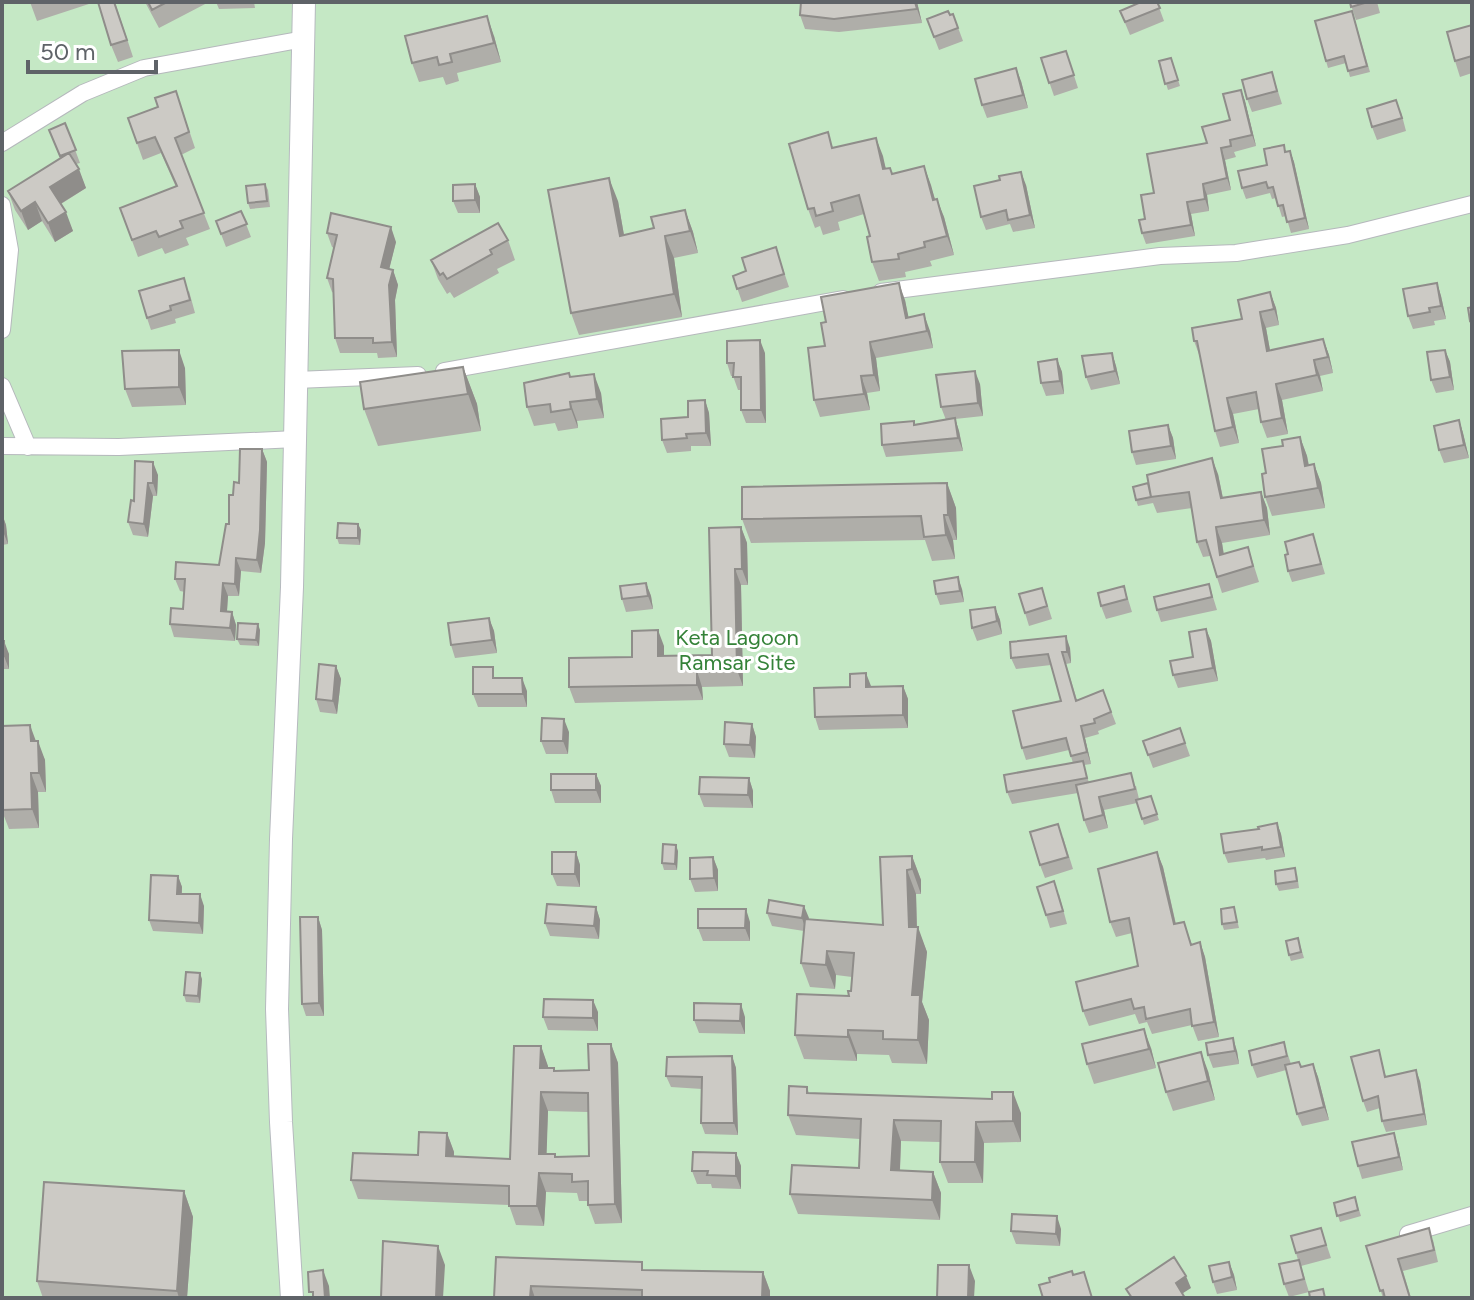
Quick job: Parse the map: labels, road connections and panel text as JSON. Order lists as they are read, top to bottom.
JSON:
{
  "parks": ["Keta Lagoon Ramsar Site"],
  "scale_bar": "50 m"
}
